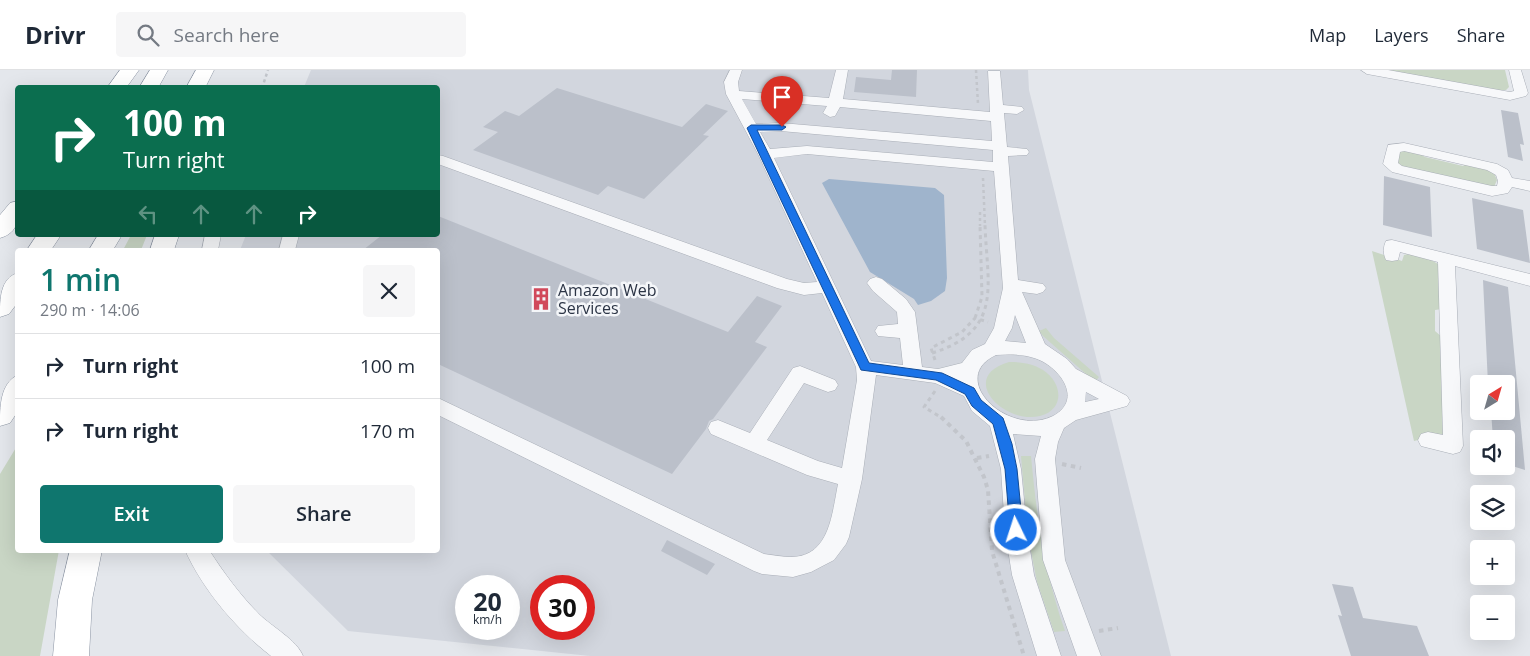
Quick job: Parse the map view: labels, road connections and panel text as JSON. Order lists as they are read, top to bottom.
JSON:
{
  "places": {
    "building": ["Amazon Web Services"]
  },
  "north": "top right",
  "page": {
    "header": "Drivr",
    "search": "Search here",
    "nav": ["Map", "Layers", "Share"],
    "turn": ["100 m", "Turn right"],
    "heading": ["1 min", "290 m · 14:06"],
    "list": [
      {
        "name": "Turn right",
        "value": "100 m"
      },
      {
        "name": "Turn right",
        "value": "170 m"
      }
    ],
    "map_buttons": ["+", "−"],
    "buttons": ["Exit", "Share"],
    "speed": "20 km/h",
    "limit": "30"
  }
}
